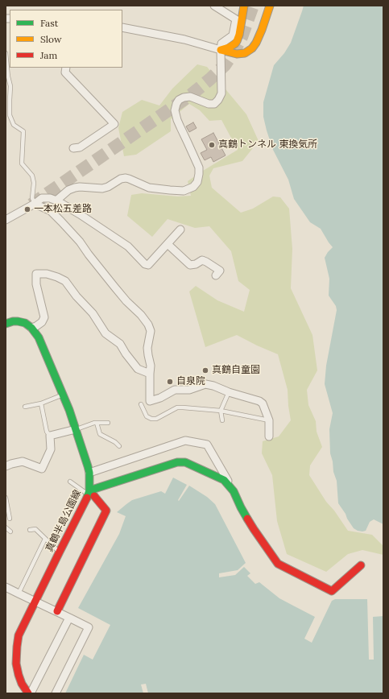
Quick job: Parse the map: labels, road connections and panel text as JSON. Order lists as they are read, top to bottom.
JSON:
{
  "streets": {
    "main road": ["真鶴半島公園線"]
  },
  "places": [
    "真鶴トンネル 東換気所",
    "一本松五差路",
    "真鶴自童園",
    "自泉院"
  ],
  "legend": ["Fast", "Slow", "Jam"]
}
